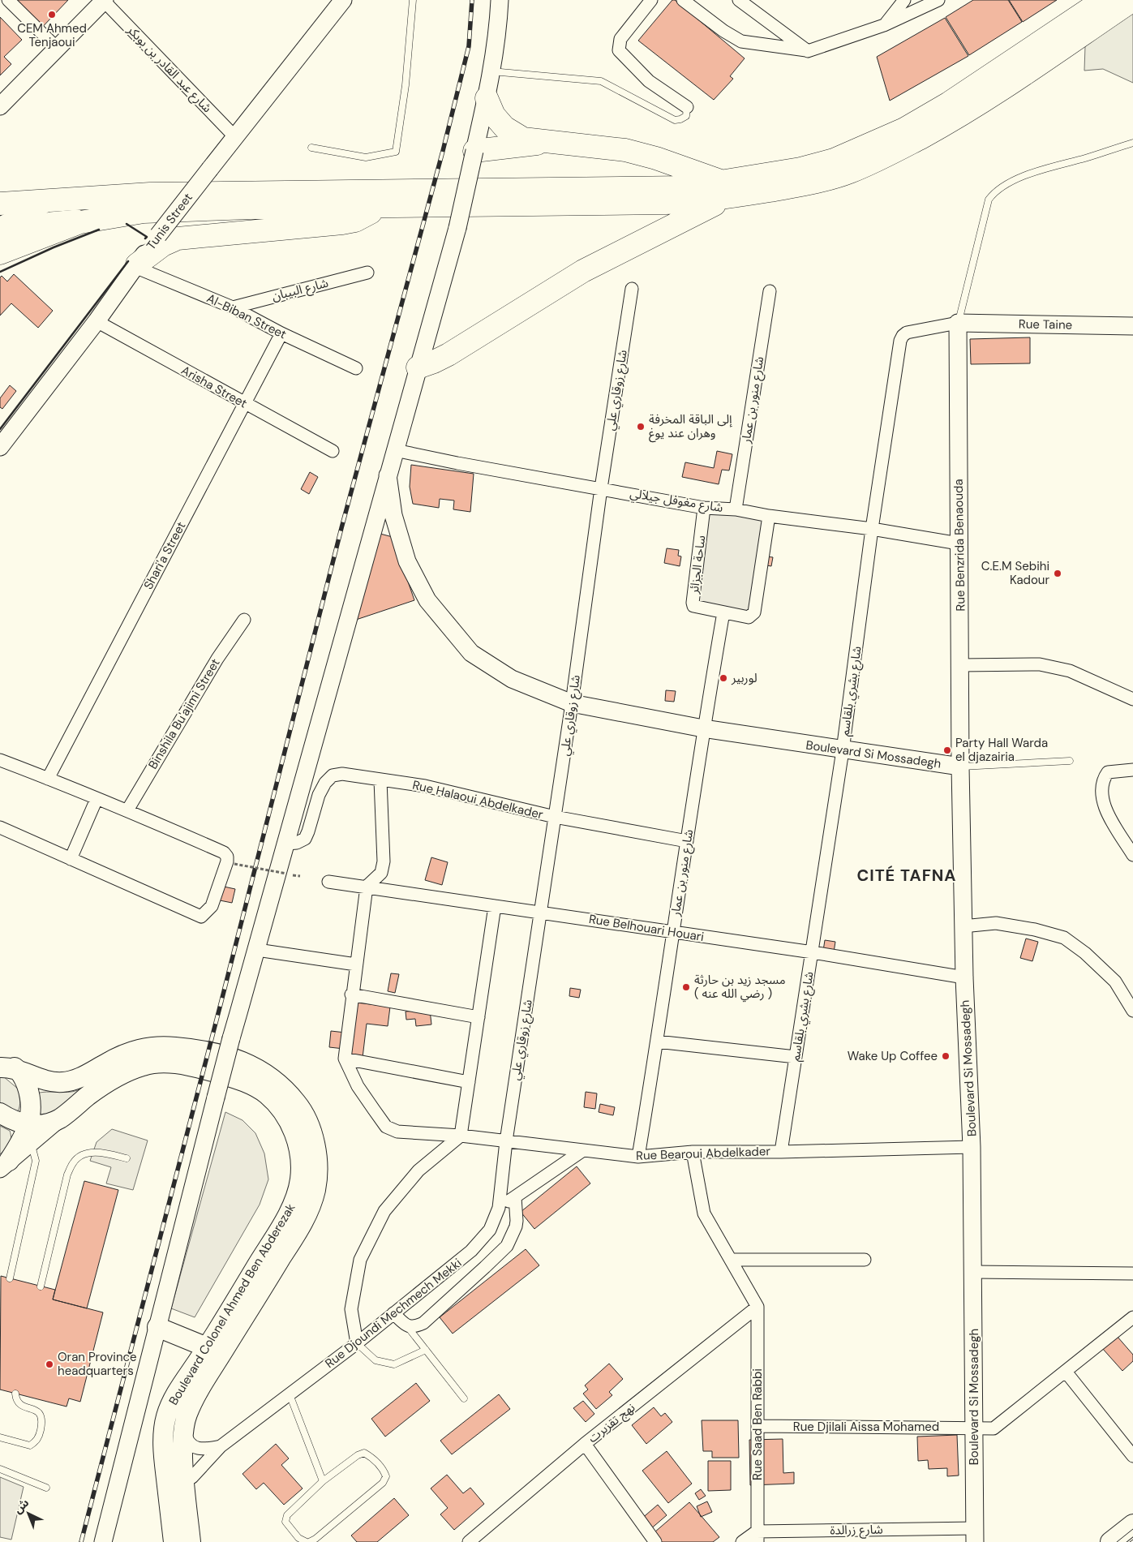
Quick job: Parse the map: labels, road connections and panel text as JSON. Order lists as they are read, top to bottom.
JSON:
{
  "streets": {
    "main road": [
      "Tunis Street",
      "Rue Taine",
      "Rue Benzrida Benaouda",
      "Boulevard Si Mossadegh",
      "Boulevard Colonel Ahmed Ben Abderezak"
    ],
    "street": [
      "شارع عبد القادر بن بوبكر",
      "شارع البيبان",
      "Al-Biban Street",
      "Arisha Street",
      "شارع زوقاري علي",
      "شارع منور بن عمار",
      "شارع مغوفل جيلالي",
      "Shari'a Street",
      "ساحة الجزائر",
      "شارع بشري بلقاسم",
      "Binshila Bu'ajimi Street",
      "Rue Halaoui Abdelkader",
      "Rue Belhouari Houari",
      "Rue Bearoui Abdelkader",
      "Rue Djoundi Mechmech Mekki",
      "نهج تقزيرت",
      "Rue Saad Ben Rabbi",
      "Rue Djilali Aissa Mohamed",
      "شارع زرالدة"
    ]
  },
  "crossings": [
    ["شارع عبد القادر بن بوبكر", "Tunis Street"],
    ["Tunis Street", "Al-Biban Street"],
    ["Tunis Street", "Arisha Street"],
    ["شارع البيبان", "Al-Biban Street"],
    ["Al-Biban Street", "Shari'a Street"],
    ["Rue Taine", "Rue Benzrida Benaouda"],
    ["Rue Taine", "شارع بشري بلقاسم"],
    ["Arisha Street", "Shari'a Street"],
    ["شارع زوقاري علي", "شارع مغوفل جيلالي"],
    ["شارع زوقاري علي", "Boulevard Si Mossadegh"],
    ["شارع زوقاري علي", "Rue Halaoui Abdelkader"],
    ["شارع زوقاري علي", "Rue Belhouari Houari"],
    ["شارع زوقاري علي", "Rue Bearoui Abdelkader"],
    ["شارع زوقاري علي", "Rue Djoundi Mechmech Mekki"],
    ["شارع منور بن عمار", "شارع مغوفل جيلالي"],
    ["شارع منور بن عمار", "ساحة الجزائر"],
    ["شارع منور بن عمار", "Boulevard Si Mossadegh"],
    ["شارع منور بن عمار", "Rue Halaoui Abdelkader"],
    ["شارع منور بن عمار", "Rue Belhouari Houari"],
    ["شارع منور بن عمار", "Rue Bearoui Abdelkader"],
    ["شارع مغوفل جيلالي", "Rue Benzrida Benaouda"],
    ["شارع مغوفل جيلالي", "ساحة الجزائر"],
    ["شارع مغوفل جيلالي", "شارع بشري بلقاسم"],
    ["Rue Benzrida Benaouda", "شارع بشري بلقاسم"],
    ["Rue Benzrida Benaouda", "Boulevard Si Mossadegh"],
    ["شارع بشري بلقاسم", "Boulevard Si Mossadegh"],
    ["شارع بشري بلقاسم", "Rue Belhouari Houari"],
    ["شارع بشري بلقاسم", "Rue Bearoui Abdelkader"],
    ["Boulevard Si Mossadegh", "Rue Belhouari Houari"],
    ["Boulevard Si Mossadegh", "Rue Bearoui Abdelkader"],
    ["Boulevard Si Mossadegh", "Rue Djilali Aissa Mohamed"],
    ["Boulevard Si Mossadegh", "شارع زرالدة"],
    ["Rue Bearoui Abdelkader", "Rue Djoundi Mechmech Mekki"],
    ["Boulevard Colonel Ahmed Ben Abderezak", "Rue Djoundi Mechmech Mekki"],
    ["نهج تقزيرت", "Rue Saad Ben Rabbi"],
    ["Rue Saad Ben Rabbi", "Rue Djilali Aissa Mohamed"],
    ["Rue Saad Ben Rabbi", "شارع زرالدة"]
  ],
  "districts": ["CITÉ TAFNA"],
  "places": [
    "CEM Ahmed Tenjaoui",
    "إلى الباقة المخرفة وهران عند يوغ",
    "C.E.M Sebihi Kadour",
    "لوربير",
    "Party Hall Warda el djazairia",
    "مسجد زيد بن حارثة ( رضي الله عنه )",
    "Wake Up Coffee",
    "Oran Province headquarters"
  ],
  "north": "top left"
}
